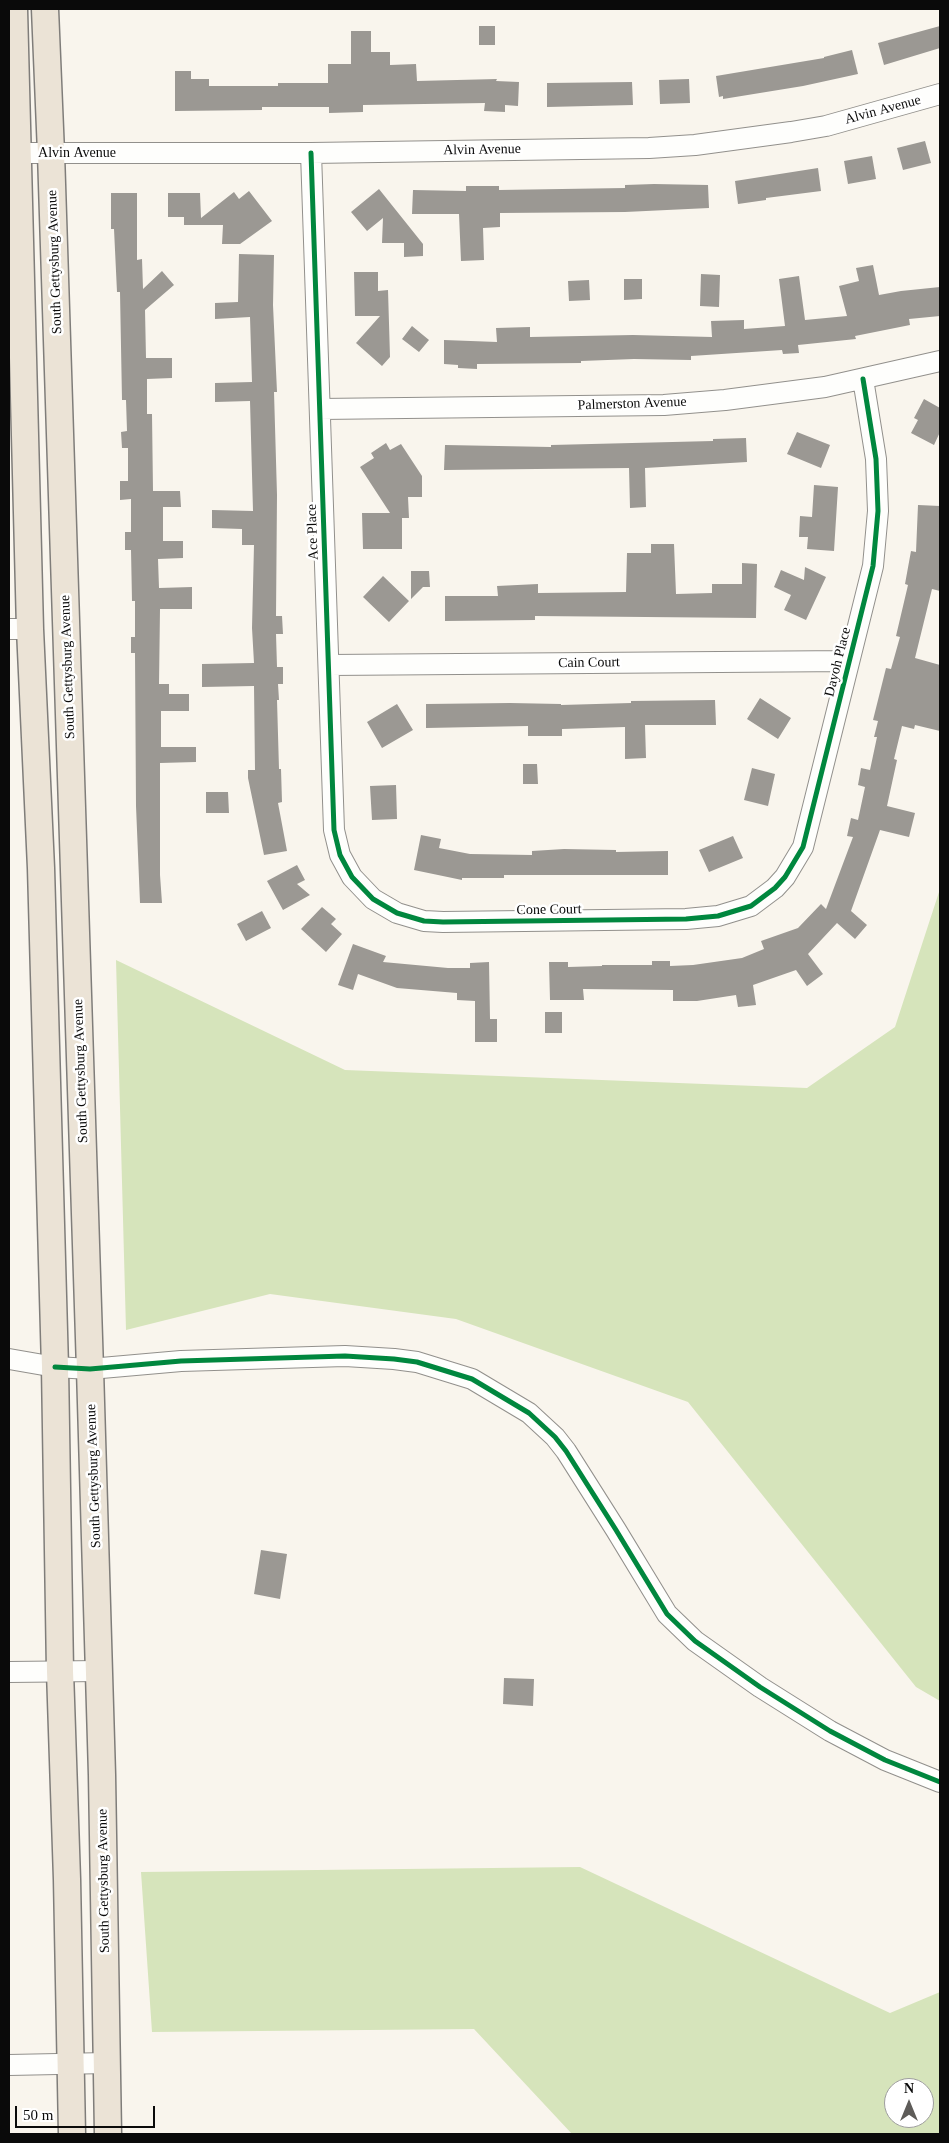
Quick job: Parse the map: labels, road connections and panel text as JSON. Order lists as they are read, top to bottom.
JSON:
{
  "streets": {
    "main road": ["South Gettysburg Avenue"],
    "street": [
      "Alvin Avenue",
      "Palmerston Avenue",
      "Ace Place",
      "Dayoh Place",
      "Cain Court",
      "Cone Court"
    ]
  },
  "crossings": [
    ["Alvin Avenue", "South Gettysburg Avenue"],
    ["Alvin Avenue", "Ace Place"],
    ["Palmerston Avenue", "Ace Place"],
    ["Palmerston Avenue", "Dayoh Place"],
    ["Ace Place", "Cain Court"],
    ["Ace Place", "Cone Court"],
    ["Dayoh Place", "Cain Court"],
    ["Dayoh Place", "Cone Court"]
  ],
  "scale_bar": "50 m",
  "north": "top"
}
